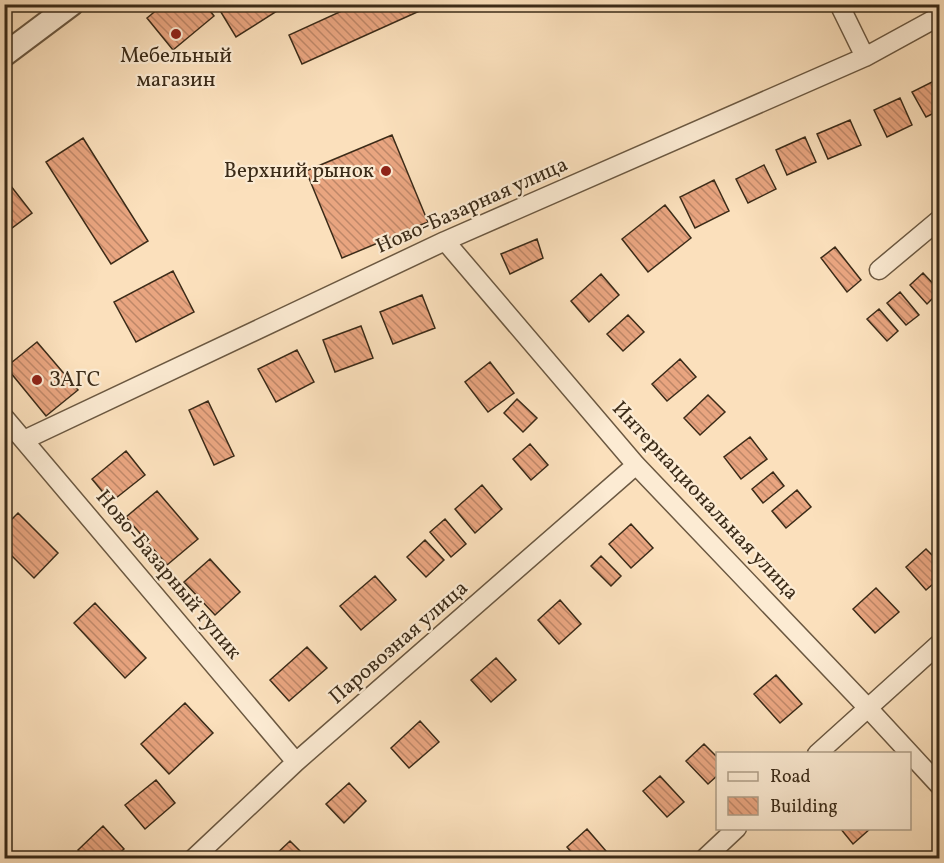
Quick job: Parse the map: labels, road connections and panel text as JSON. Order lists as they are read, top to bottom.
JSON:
{
  "streets": {
    "street": [
      "Ново-Базарная улица",
      "Интернациональная улица",
      "Ново-Базарный тупик",
      "Паровозная улица"
    ]
  },
  "crossings": [
    ["Ново-Базарная улица", "Интернациональная улица"],
    ["Ново-Базарная улица", "Ново-Базарный тупик"],
    ["Интернациональная улица", "Паровозная улица"],
    ["Ново-Базарный тупик", "Паровозная улица"]
  ],
  "places": ["Мебельный магазин", "Верхний рынок", "ЗАГС"],
  "legend": ["Road", "Building"]
}
